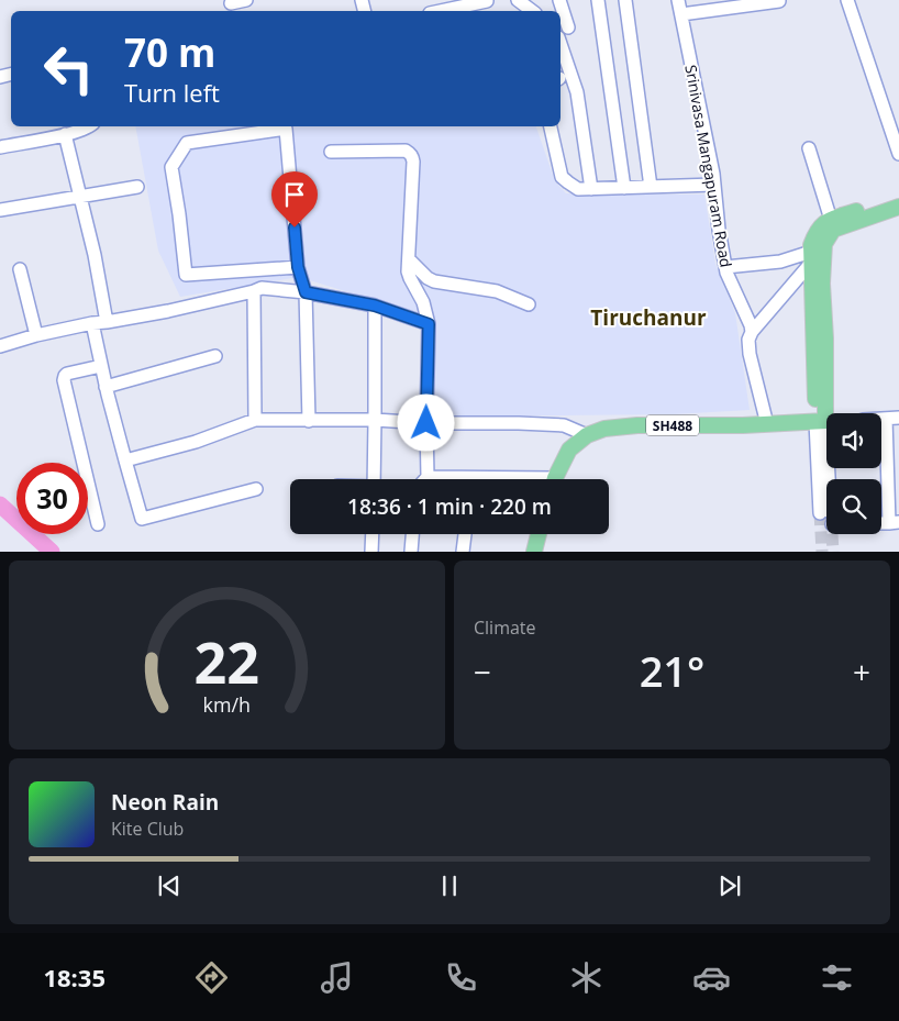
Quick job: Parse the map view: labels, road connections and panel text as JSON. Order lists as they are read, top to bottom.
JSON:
{
  "streets": {
    "main road": ["SH488"],
    "street": ["Srinivasa Mangapuram Road"]
  },
  "crossings": [
    ["Srinivasa Mangapuram Road", "SH488"]
  ],
  "districts": ["Tiruchanur"],
  "page": {
    "turn": ["70 m", "Turn left"],
    "limit": "30",
    "trip": "18:36 · 1 min · 220 m",
    "tile": "Climate",
    "heat": ["−", "21°", "+"],
    "song": ["Neon Rain", "Kite Club"],
    "tabs": "18:35",
    "gauge": ["22", "km/h"]
  }
}
